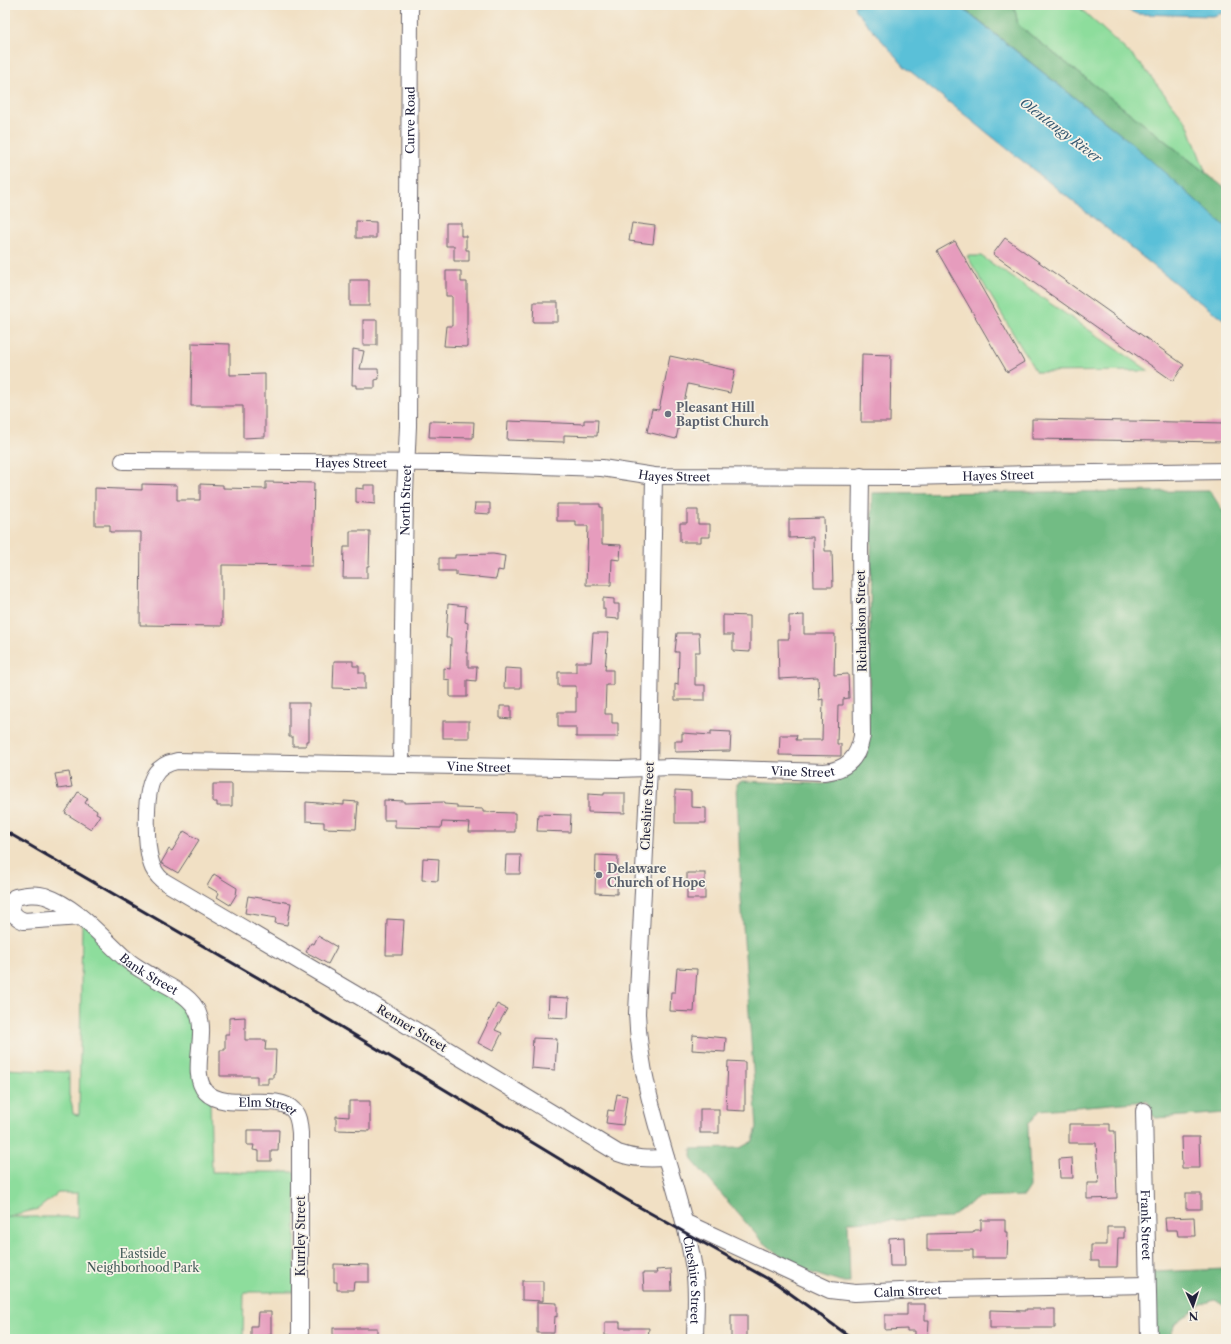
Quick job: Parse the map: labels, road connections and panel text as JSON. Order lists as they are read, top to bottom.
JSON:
{
  "streets": {
    "street": [
      "Curve Road",
      "Hayes Street",
      "North Street",
      "Richardson Street",
      "Vine Street",
      "Cheshire Street",
      "Bank Street",
      "Renner Street",
      "Elm Street",
      "Frank Street",
      "Kurrley Street",
      "Calm Street"
    ]
  },
  "crossings": [
    ["Curve Road", "North Street"],
    ["Hayes Street", "North Street"],
    ["Hayes Street", "Richardson Street"],
    ["Hayes Street", "Cheshire Street"],
    ["North Street", "Vine Street"],
    ["Richardson Street", "Vine Street"],
    ["Vine Street", "Cheshire Street"],
    ["Vine Street", "Renner Street"],
    ["Cheshire Street", "Renner Street"],
    ["Cheshire Street", "Calm Street"],
    ["Bank Street", "Elm Street"],
    ["Elm Street", "Kurrley Street"],
    ["Frank Street", "Calm Street"]
  ],
  "water": ["Olentangy River"],
  "parks": ["Eastside Neighborhood Park"],
  "places": ["Pleasant Hill Baptist Church", "Delaware Church of Hope"],
  "north": "bottom"
}
